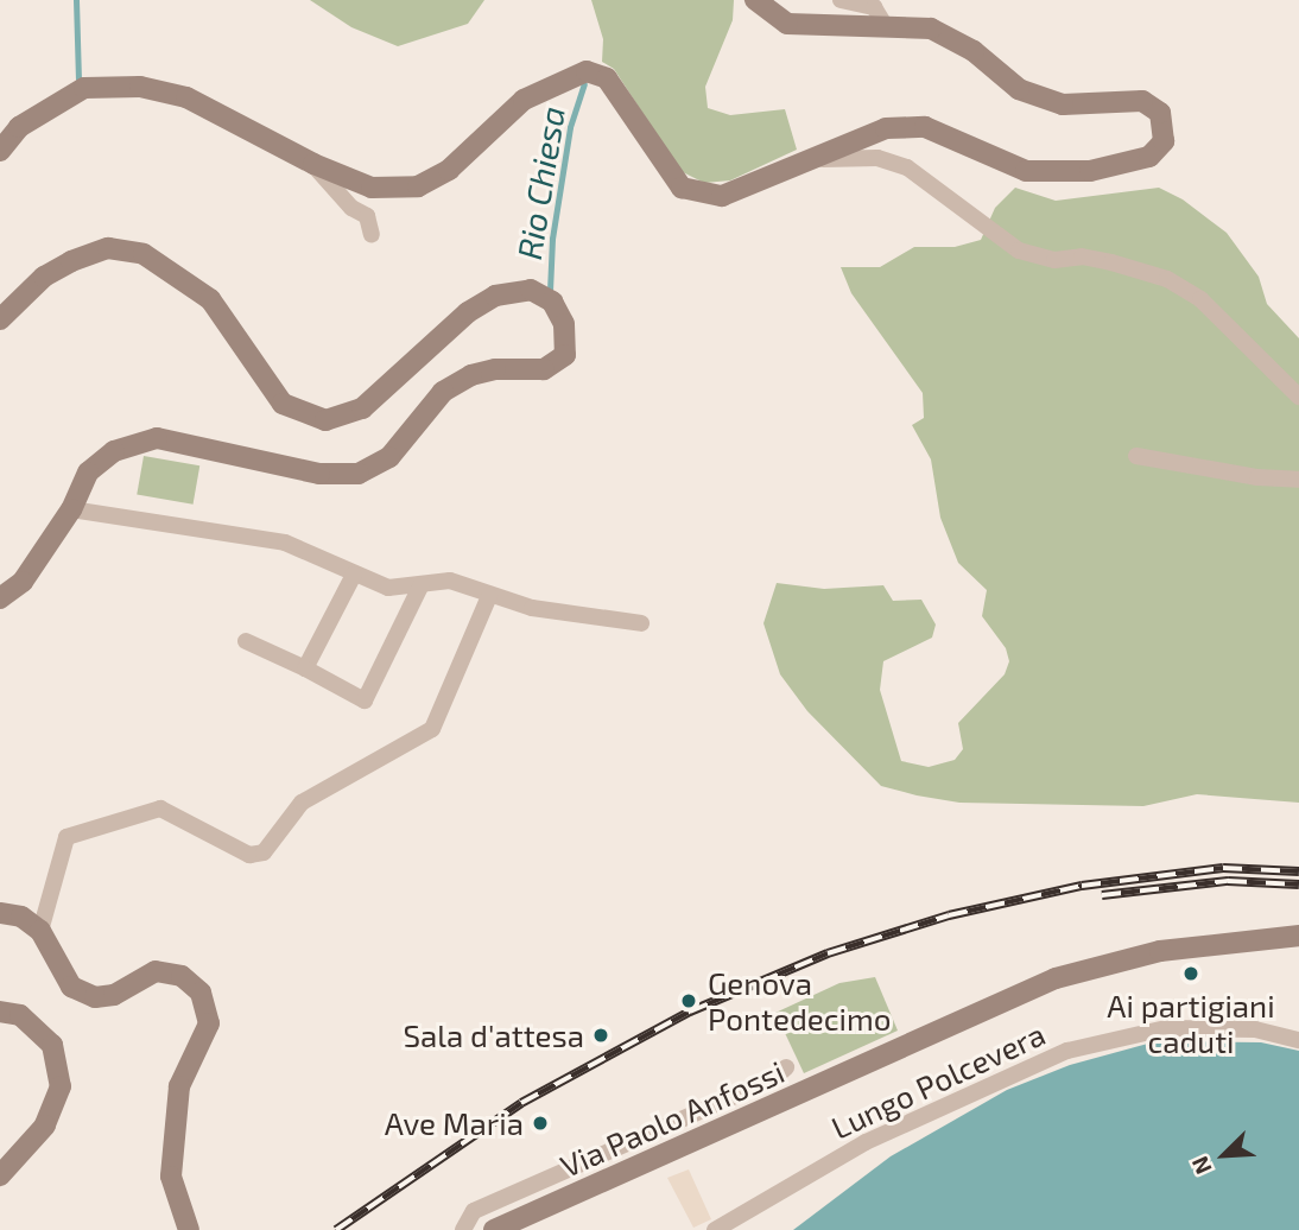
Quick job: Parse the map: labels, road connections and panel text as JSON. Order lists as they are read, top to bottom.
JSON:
{
  "streets": {
    "street": ["Lungo Polcevera", "Via Paolo Anfossi"]
  },
  "water": ["Rio Chiesa"],
  "places": [
    "Ai partigiani caduti",
    "Genova Pontedecimo",
    "Sala d'attesa",
    "Ave Maria"
  ],
  "north": "bottom left"
}
